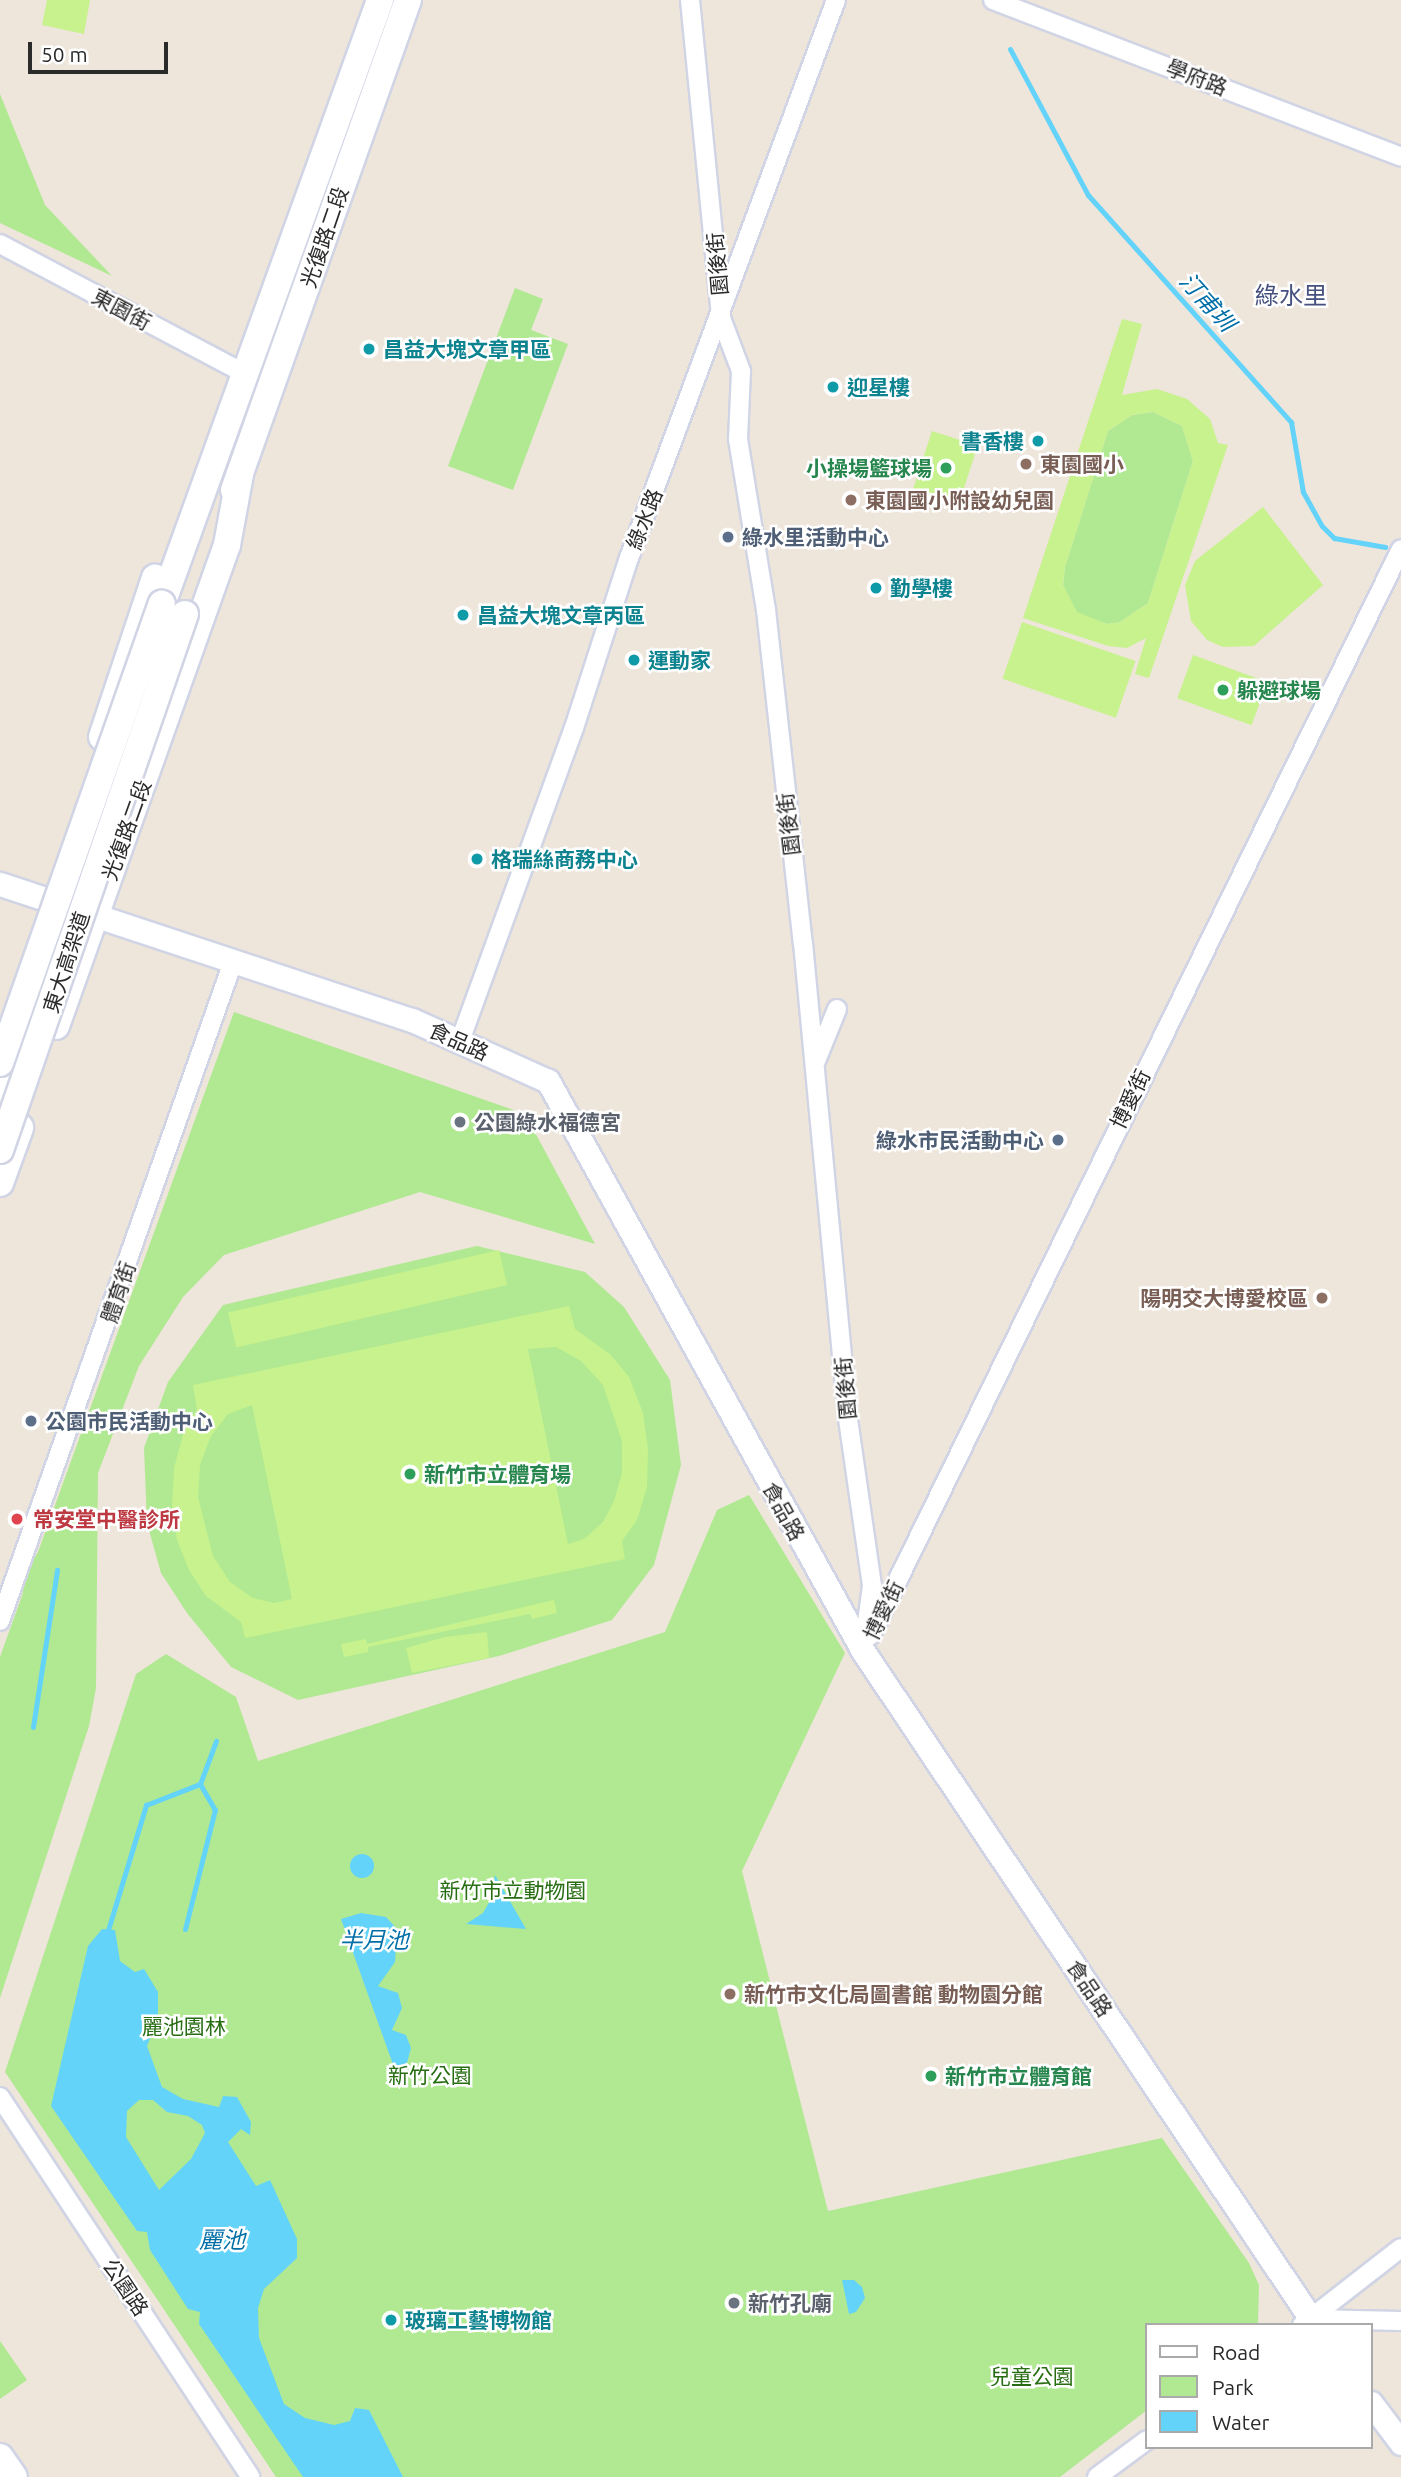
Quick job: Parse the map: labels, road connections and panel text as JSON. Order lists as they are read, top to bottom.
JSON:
{
  "streets": {
    "main road": ["光復路二段", "東大高架道"],
    "street": [
      "學府路",
      "園後街",
      "東園街",
      "綠水路",
      "食品路",
      "博愛街",
      "體育街",
      "公園路"
    ]
  },
  "crossings": [
    ["光復路二段", "東園街"],
    ["光復路二段", "東大高架道"],
    ["光復路二段", "食品路"],
    ["園後街", "綠水路"],
    ["園後街", "食品路"],
    ["園後街", "博愛街"],
    ["綠水路", "食品路"],
    ["食品路", "博愛街"],
    ["食品路", "體育街"]
  ],
  "districts": ["綠水里"],
  "water": ["汀甫圳", "半月池", "麗池"],
  "parks": [
    "新竹市立動物園",
    "麗池園林",
    "新竹公園",
    "兒童公園"
  ],
  "places": [
    "昌益大塊文章甲區",
    "迎星樓",
    "書香樓",
    "東園國小",
    "小操場籃球場",
    "東園國小附設幼兒園",
    "綠水里活動中心",
    "勤學樓",
    "昌益大塊文章丙區",
    "運動家",
    "躲避球場",
    "格瑞絲商務中心",
    "公園綠水福德宮",
    "綠水市民活動中心",
    "陽明交大博愛校區",
    "公園市民活動中心",
    "新竹市立體育場",
    "常安堂中醫診所",
    "新竹市文化局圖書館 動物園分館",
    "新竹市立體育館",
    "新竹孔廟",
    "玻璃工藝博物館"
  ],
  "legend": ["Road", "Park", "Water"],
  "scale_bar": "50 m"
}
